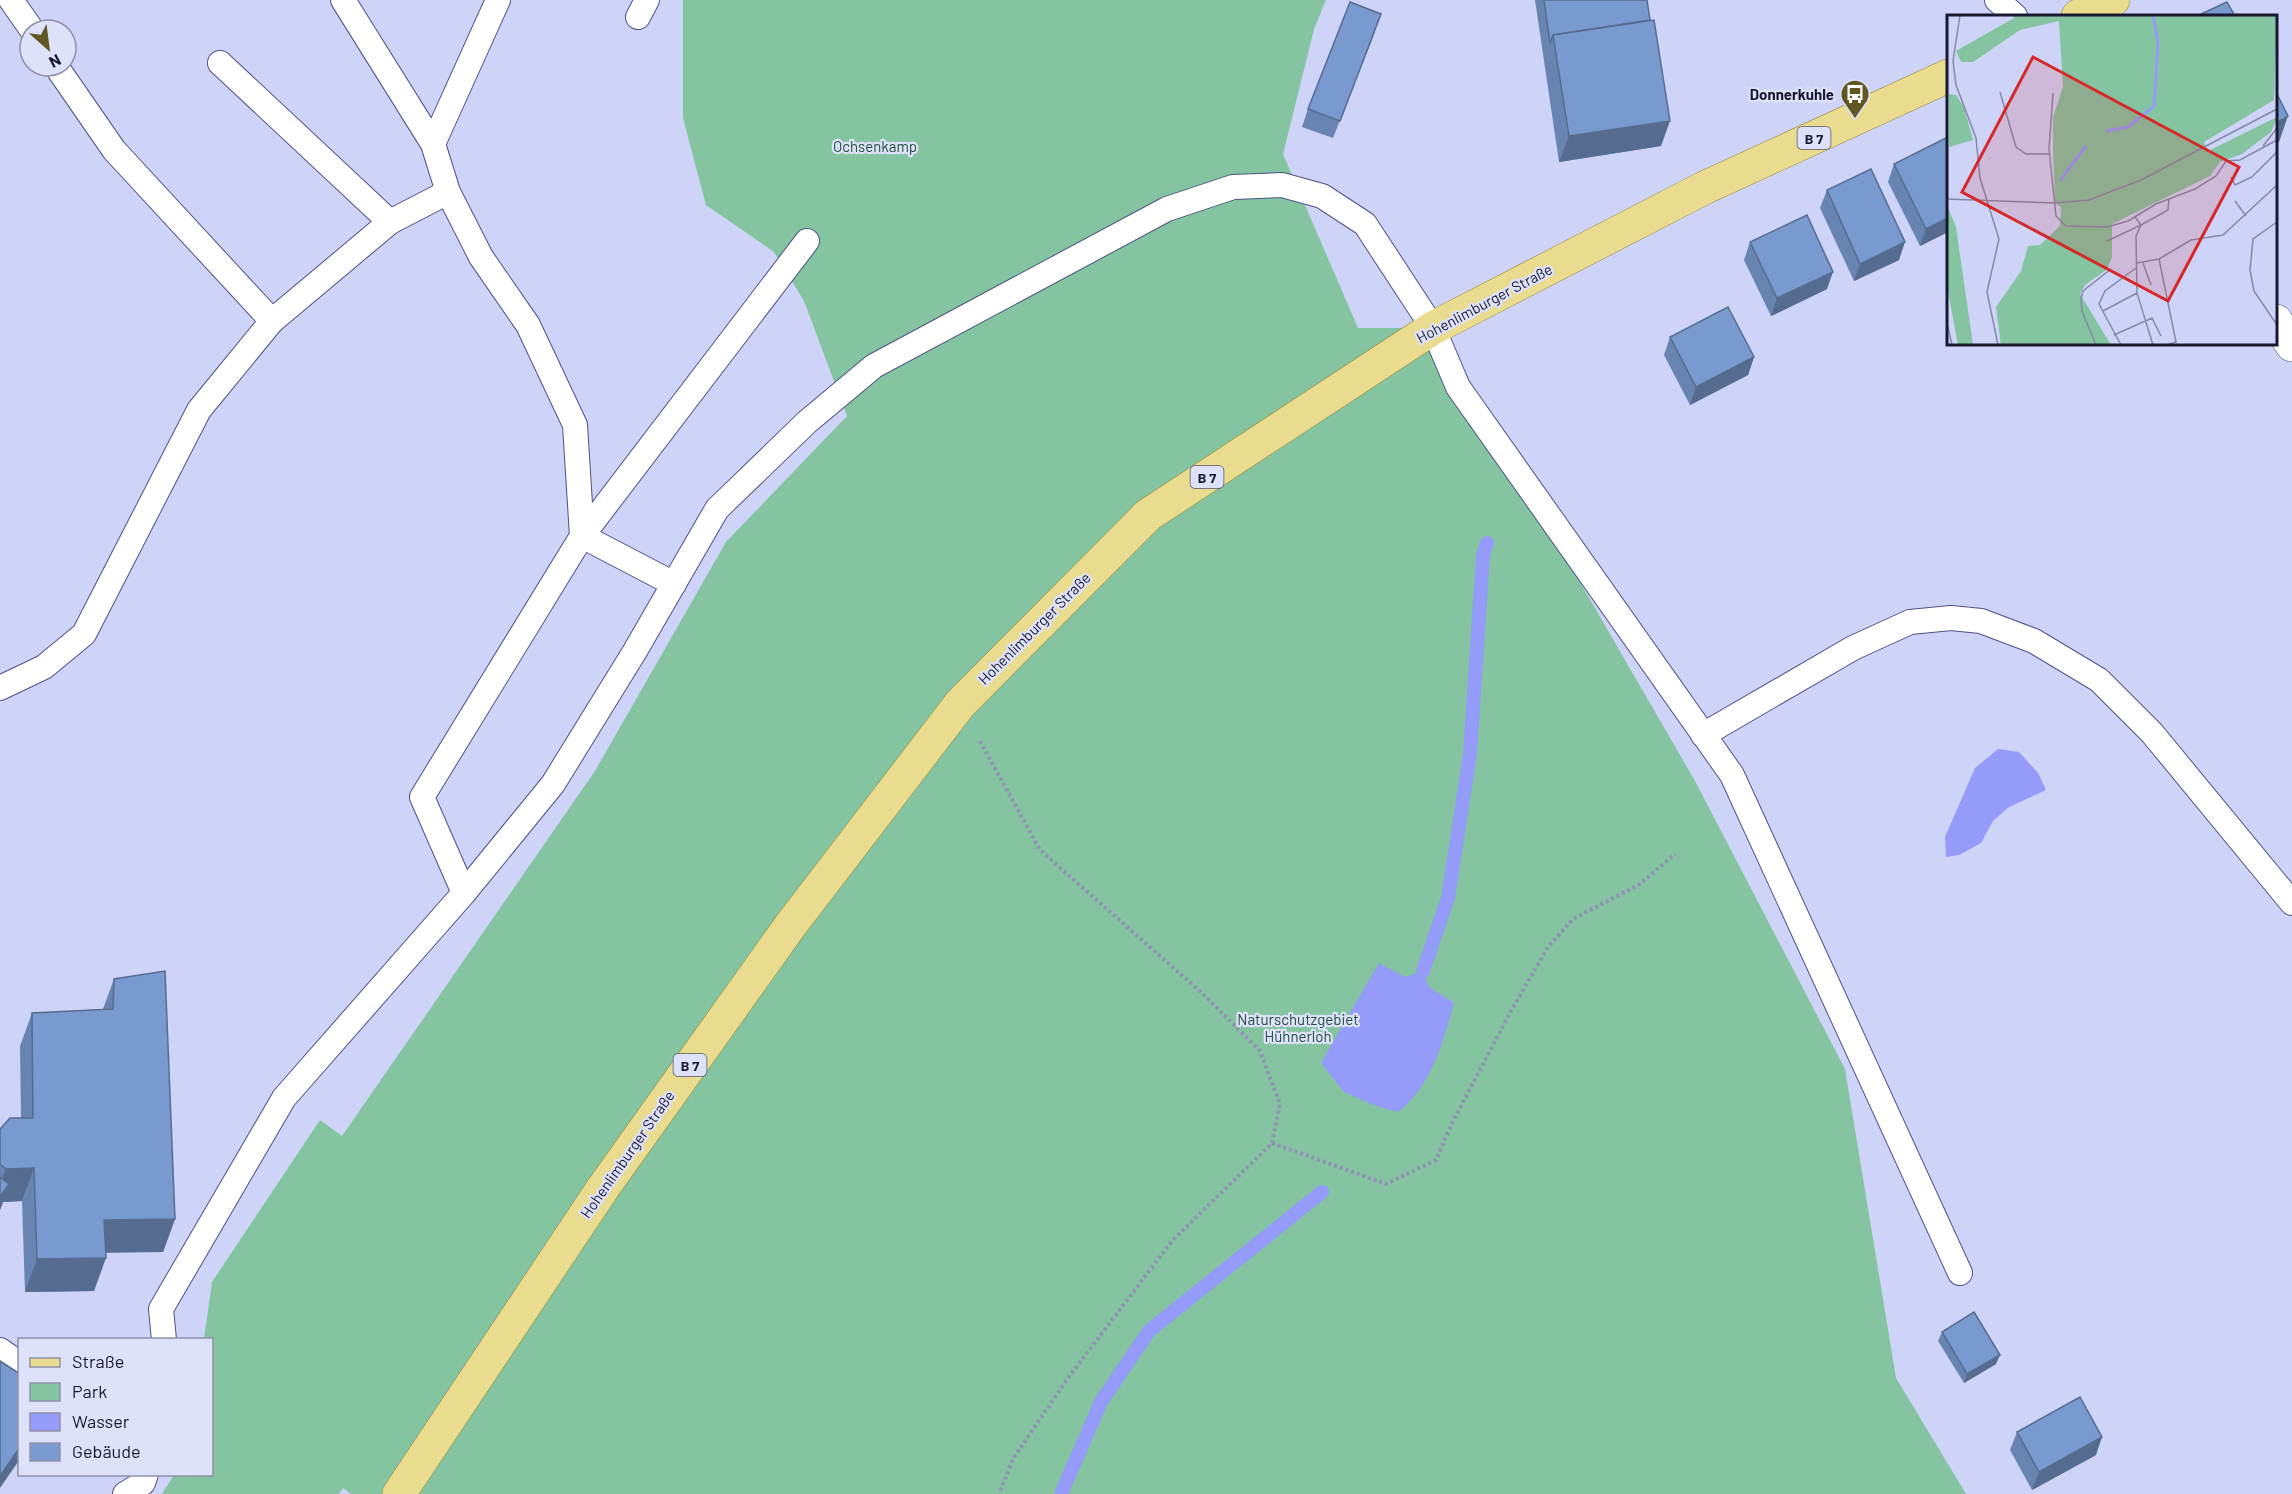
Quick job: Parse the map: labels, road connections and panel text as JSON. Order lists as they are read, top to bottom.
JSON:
{
  "streets": {
    "main road": ["B 7", "Hohenlimburger Straße"]
  },
  "parks": ["Ochsenkamp", "Naturschutzgebiet Hühnerloh"],
  "places": {
    "bus stop": ["Donnerkuhle"]
  },
  "legend": [
    "Straße",
    "Park",
    "Wasser",
    "Gebäude"
  ],
  "north": "bottom right"
}
